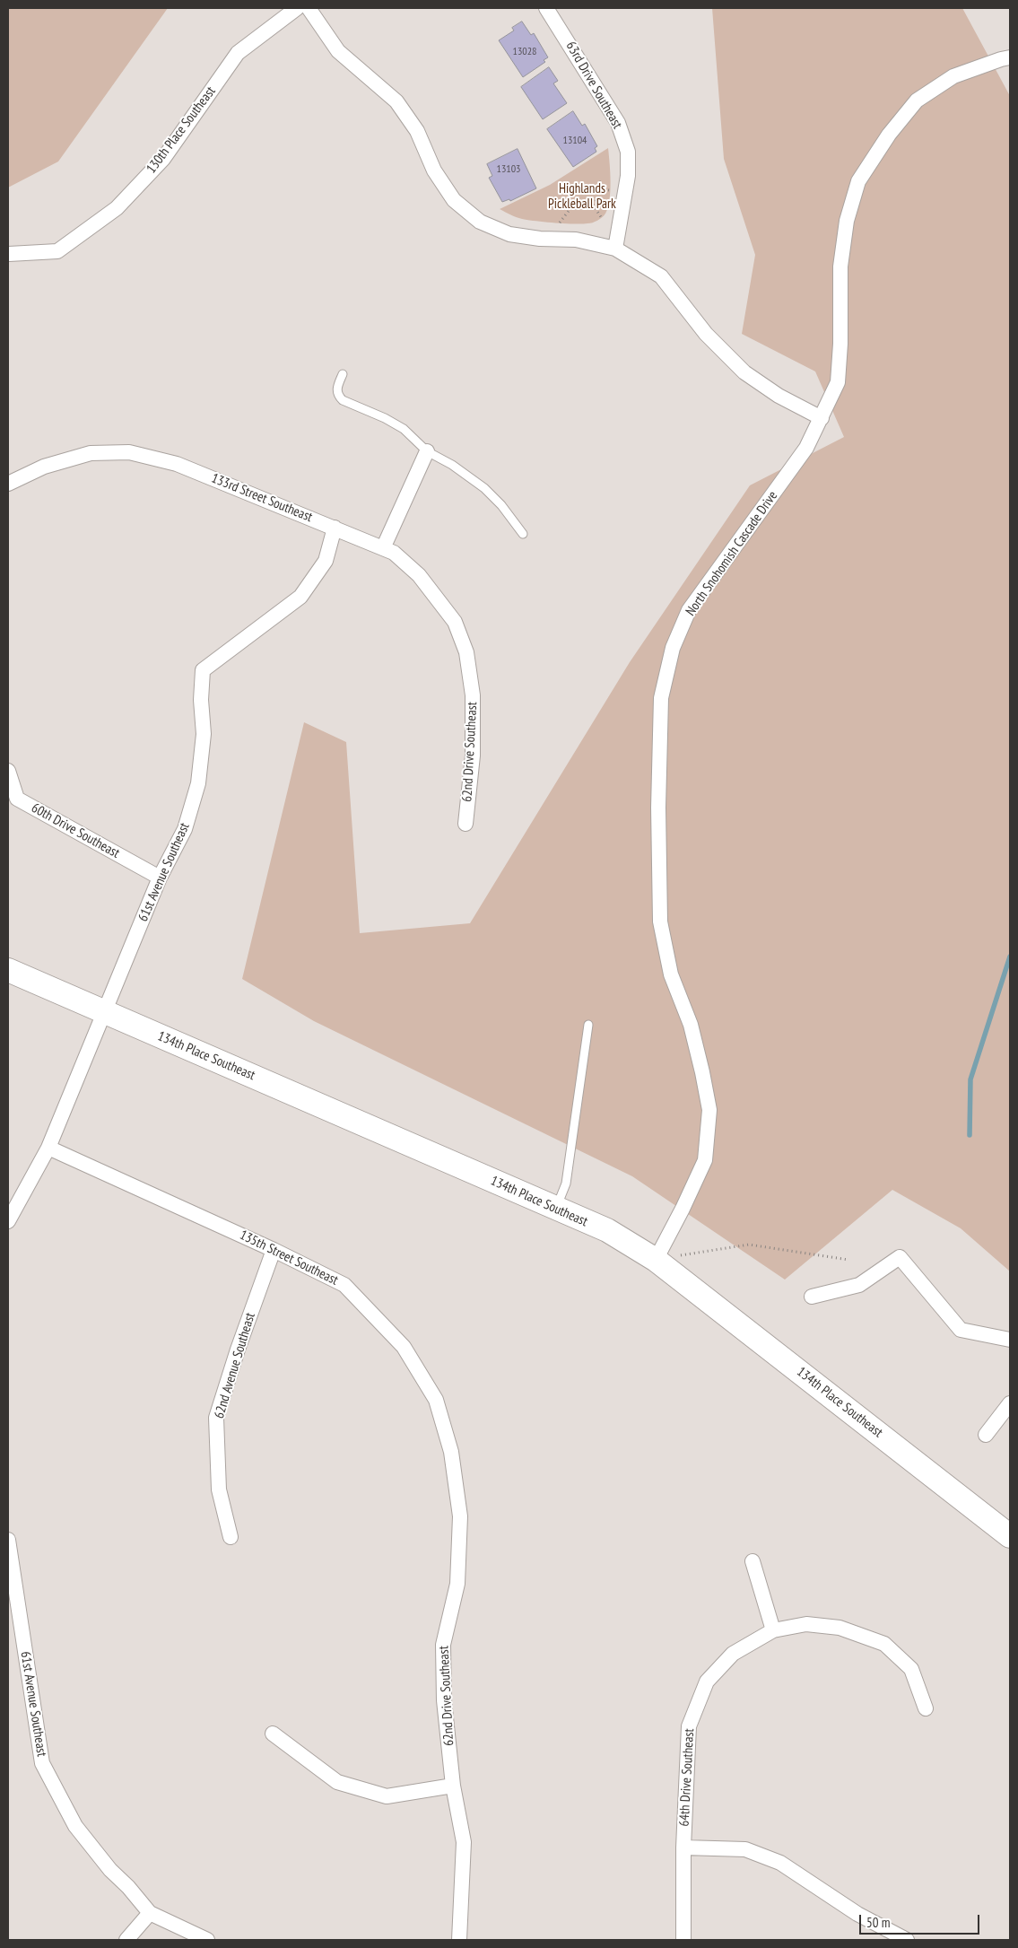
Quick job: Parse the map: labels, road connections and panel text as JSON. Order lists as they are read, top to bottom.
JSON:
{
  "streets": {
    "main road": ["134th Place Southeast"],
    "street": [
      "63rd Drive Southeast",
      "130th Place Southeast",
      "133rd Street Southeast",
      "North Snohomish Cascade Drive",
      "62nd Drive Southeast",
      "60th Drive Southeast",
      "61st Avenue Southeast",
      "135th Street Southeast",
      "62nd Avenue Southeast",
      "64th Drive Southeast"
    ]
  },
  "crossings": [
    ["133rd Street Southeast", "62nd Drive Southeast"],
    ["133rd Street Southeast", "61st Avenue Southeast"],
    ["North Snohomish Cascade Drive", "134th Place Southeast"],
    ["62nd Drive Southeast", "135th Street Southeast"],
    ["60th Drive Southeast", "61st Avenue Southeast"],
    ["61st Avenue Southeast", "134th Place Southeast"],
    ["61st Avenue Southeast", "135th Street Southeast"],
    ["135th Street Southeast", "62nd Avenue Southeast"]
  ],
  "parks": ["Highlands Pickleball Park"],
  "house_numbers": ["13028", "13104", "13103"],
  "scale_bar": "50 m"
}
